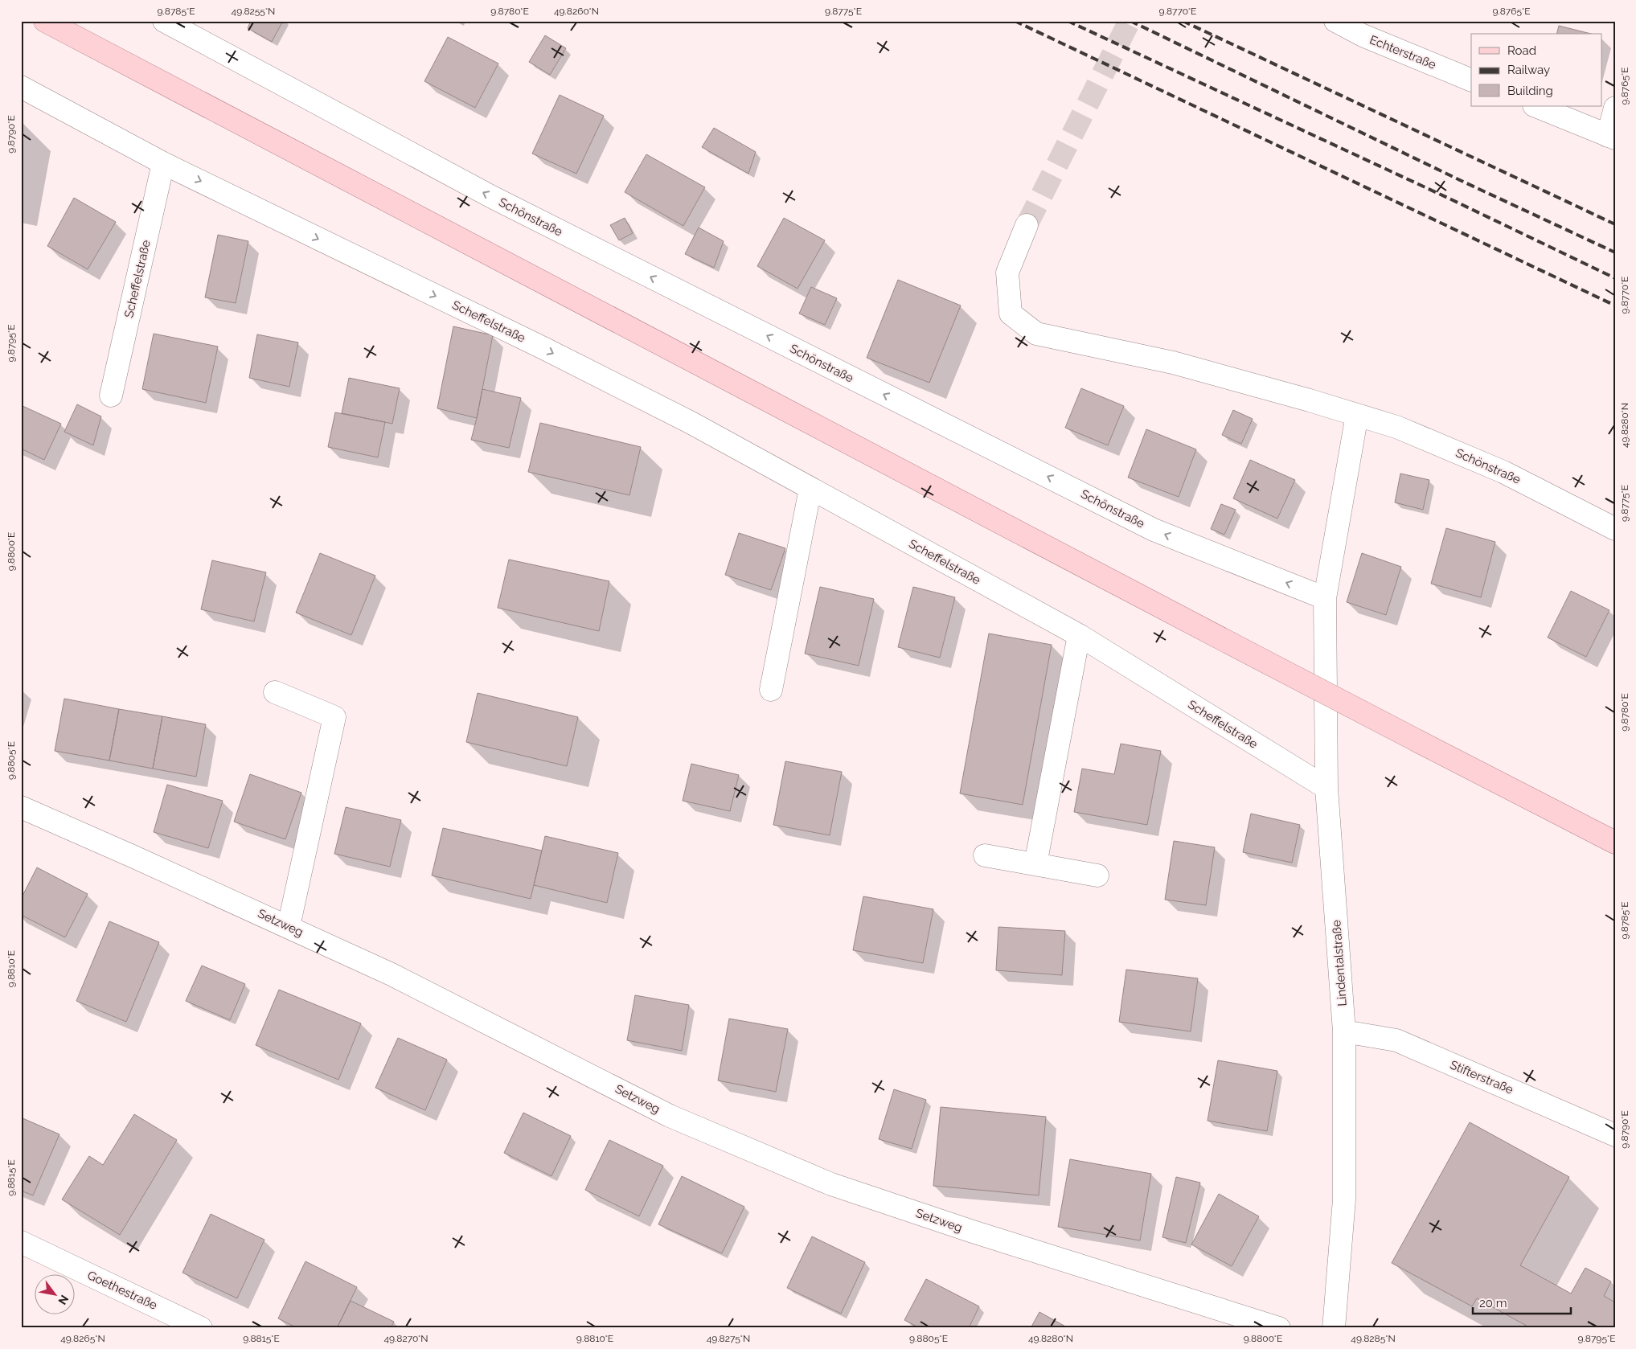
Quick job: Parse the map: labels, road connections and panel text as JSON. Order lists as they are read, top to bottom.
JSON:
{
  "streets": {
    "street": [
      "Echterstraße",
      "Schönstraße",
      "Scheffelstraße",
      "Setzweg",
      "Lindentalstraße",
      "Stifterstraße",
      "Goethestraße"
    ]
  },
  "crossings": [
    ["Schönstraße", "Lindentalstraße"],
    ["Scheffelstraße", "Lindentalstraße"],
    ["Lindentalstraße", "Stifterstraße"]
  ],
  "one_way": ["Schönstraße", "Scheffelstraße"],
  "legend": ["Road", "Railway", "Building"],
  "scale_bar": "20 m",
  "north": "bottom right",
  "coordinates": [
    "9.8785°E",
    "49.8255°N",
    "9.8780°E",
    "49.8260°N",
    "9.8775°E",
    "9.8770°E",
    "9.8765°E",
    "9.8790°E",
    "9.8795°E",
    "49.8280°N",
    "9.8800°E",
    "9.8805°E",
    "9.8810°E",
    "9.8815°E",
    "49.8265°N",
    "49.8270°N",
    "49.8275°N",
    "49.8285°N"
  ]
}
